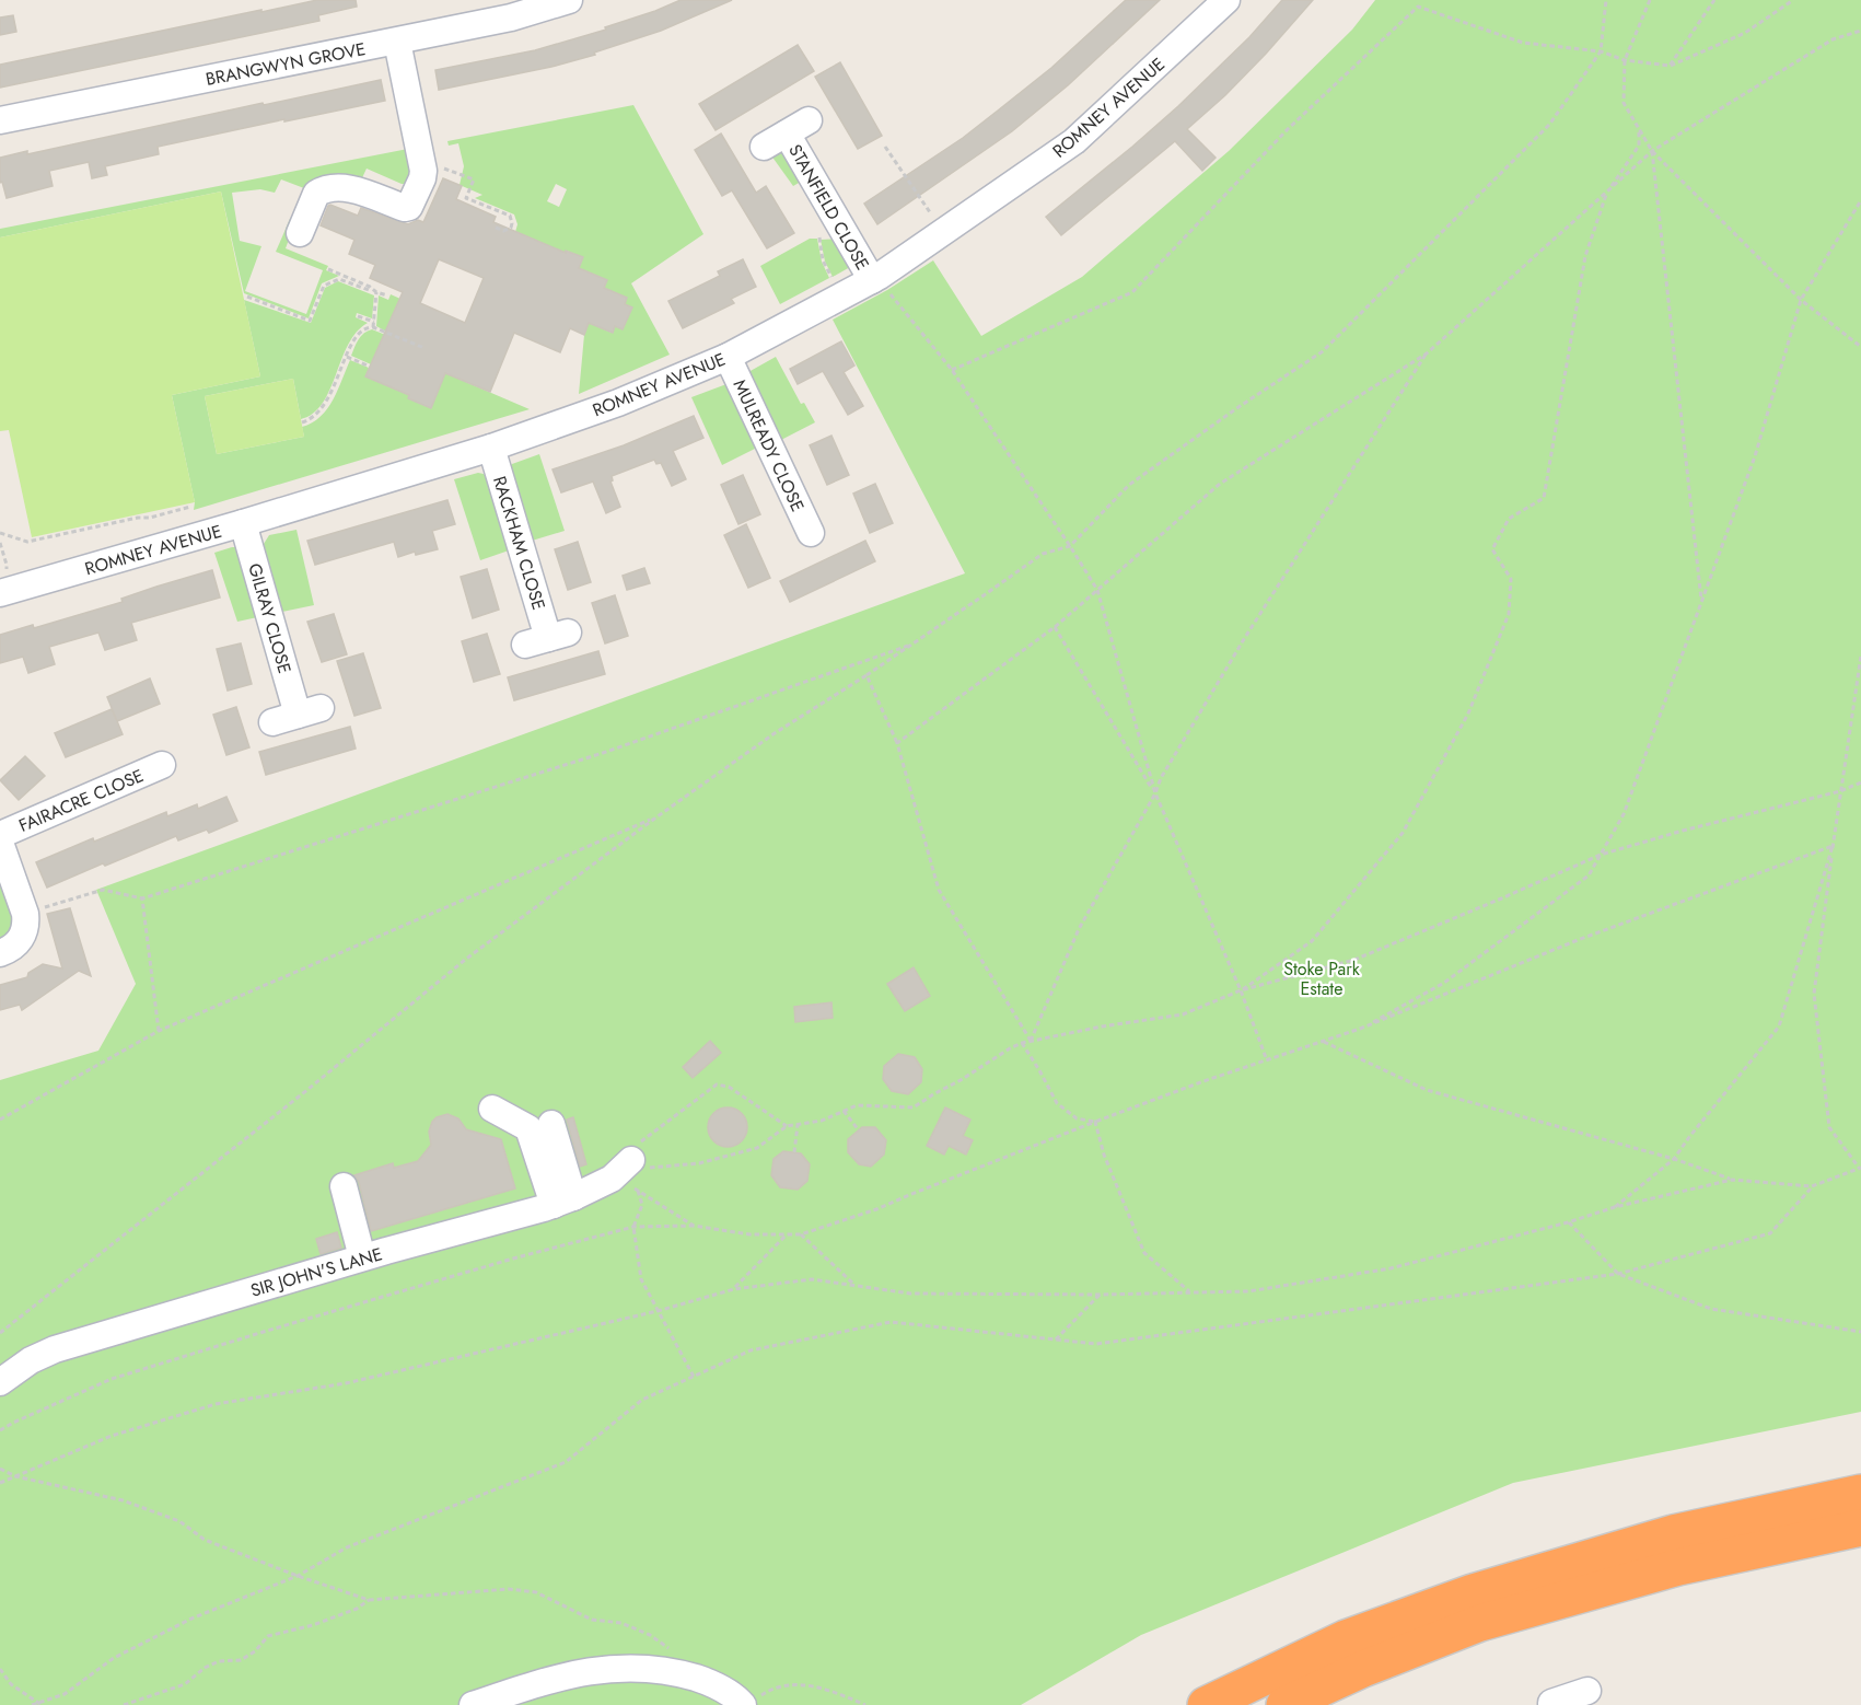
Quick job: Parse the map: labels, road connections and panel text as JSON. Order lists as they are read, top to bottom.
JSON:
{
  "streets": {
    "street": [
      "BRANGWYN GROVE",
      "ROMNEY AVENUE",
      "STANFIELD CLOSE",
      "MULREADY CLOSE",
      "RACKHAM CLOSE",
      "GILRAY CLOSE",
      "FAIRACRE CLOSE",
      "SIR JOHN'S LANE"
    ]
  },
  "crossings": [
    ["ROMNEY AVENUE", "STANFIELD CLOSE"],
    ["ROMNEY AVENUE", "MULREADY CLOSE"],
    ["ROMNEY AVENUE", "RACKHAM CLOSE"],
    ["ROMNEY AVENUE", "GILRAY CLOSE"]
  ],
  "parks": ["Stoke Park Estate"]
}
